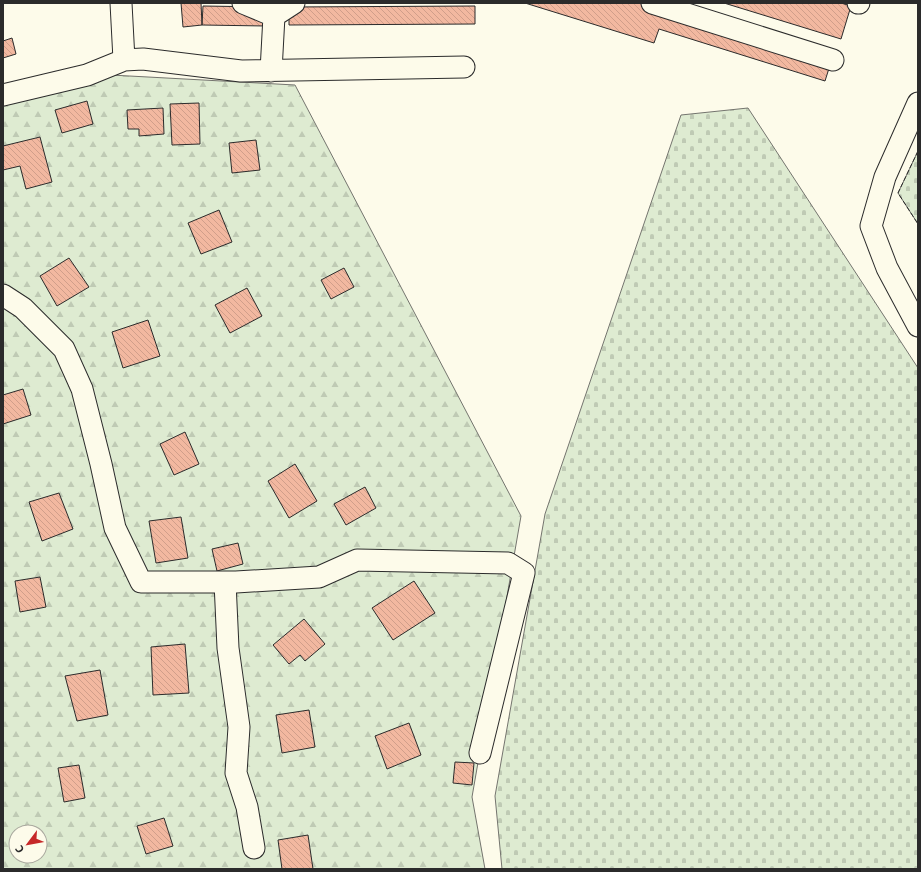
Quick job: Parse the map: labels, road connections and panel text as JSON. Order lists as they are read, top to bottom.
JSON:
{
  "north": "bottom left"
}
